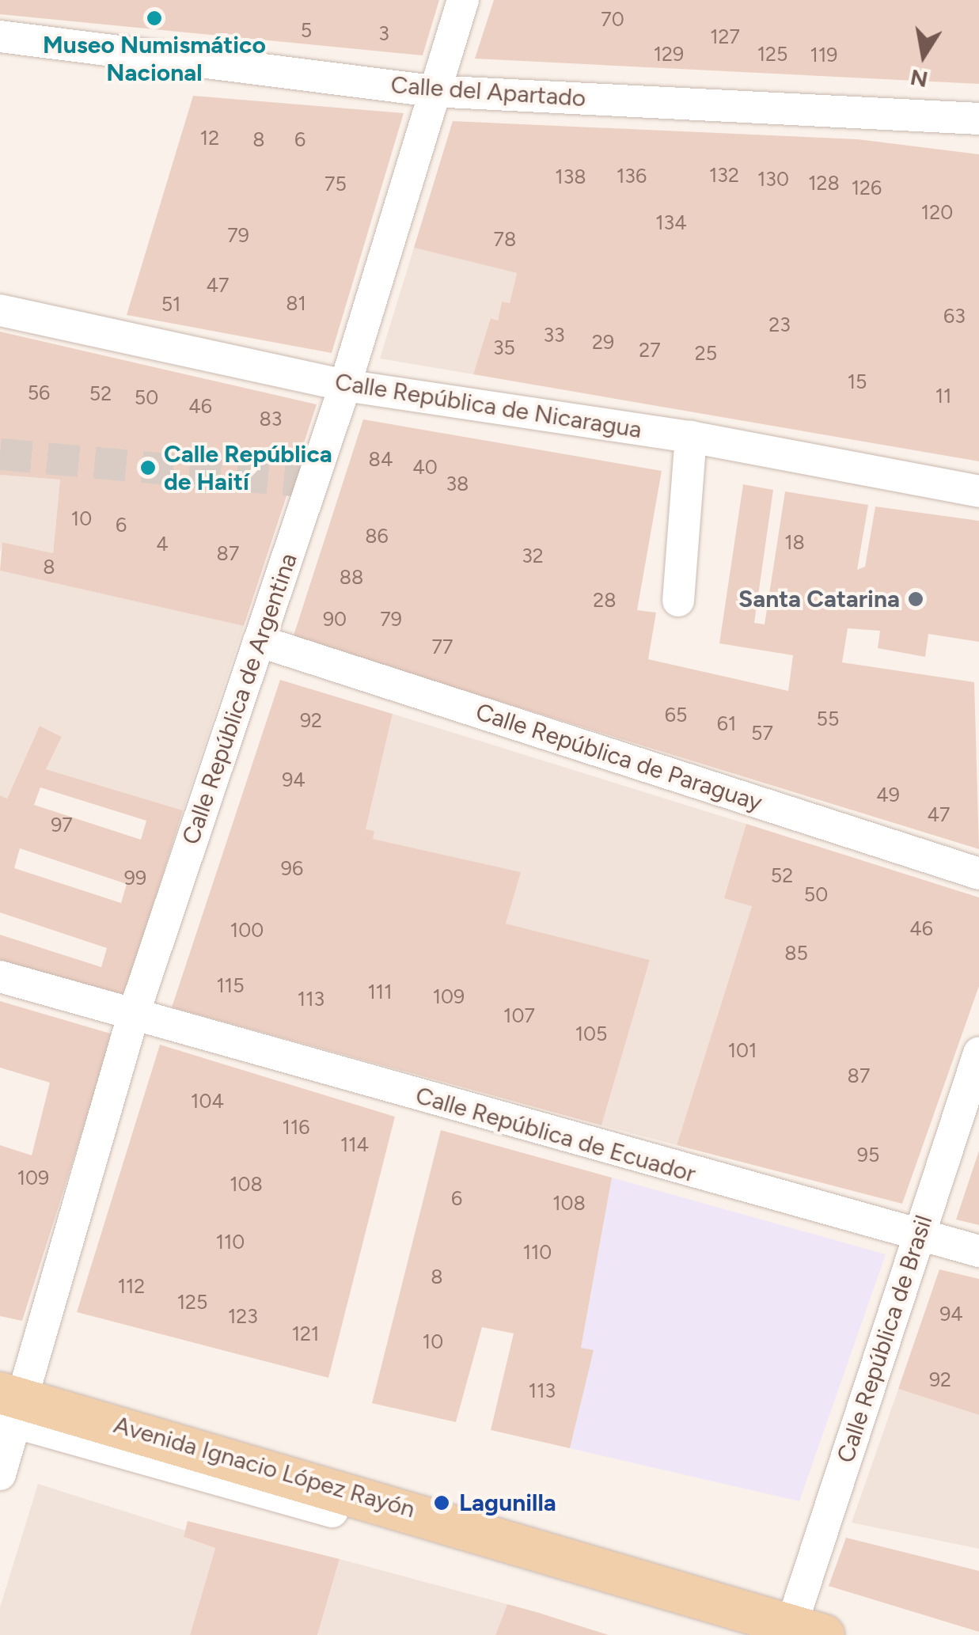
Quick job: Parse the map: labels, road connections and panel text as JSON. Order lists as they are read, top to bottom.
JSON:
{
  "streets": {
    "main road": ["Avenida Ignacio López Rayón"],
    "street": [
      "Calle del Apartado",
      "Calle República de Nicaragua",
      "Calle República de Argentina",
      "Calle República de Paraguay",
      "Calle República de Ecuador",
      "Calle República de Brasil"
    ]
  },
  "crossings": [
    ["Calle del Apartado", "Calle República de Argentina"],
    ["Calle República de Nicaragua", "Calle República de Argentina"],
    ["Calle República de Argentina", "Calle República de Paraguay"],
    ["Calle República de Argentina", "Calle República de Ecuador"],
    ["Calle República de Argentina", "Avenida Ignacio López Rayón"],
    ["Calle República de Ecuador", "Calle República de Brasil"],
    ["Calle República de Brasil", "Avenida Ignacio López Rayón"]
  ],
  "places": [
    "Museo Numismático Nacional",
    "Calle República de Haití",
    "Santa Catarina",
    "Lagunilla"
  ],
  "house_numbers": [
    "70",
    "5",
    "3",
    "127",
    "129",
    "125",
    "119",
    "12",
    "8",
    "6",
    "132",
    "136",
    "138",
    "130",
    "128",
    "75",
    "126",
    "120",
    "134",
    "79",
    "78",
    "47",
    "81",
    "51",
    "63",
    "23",
    "33",
    "29",
    "35",
    "27",
    "25",
    "15",
    "56",
    "52",
    "11",
    "50",
    "46",
    "83",
    "84",
    "40",
    "38",
    "10",
    "6",
    "86",
    "18",
    "4",
    "87",
    "32",
    "8",
    "88",
    "28",
    "90",
    "79",
    "77",
    "65",
    "55",
    "92",
    "61",
    "57",
    "94",
    "49",
    "47",
    "97",
    "96",
    "52",
    "99",
    "50",
    "46",
    "100",
    "85",
    "115",
    "111",
    "109",
    "113",
    "107",
    "105",
    "101",
    "87",
    "104",
    "116",
    "114",
    "95",
    "109",
    "108",
    "6",
    "108",
    "110",
    "110",
    "8",
    "112",
    "125",
    "94",
    "123",
    "121",
    "10",
    "92",
    "113"
  ],
  "north": "bottom"
}
